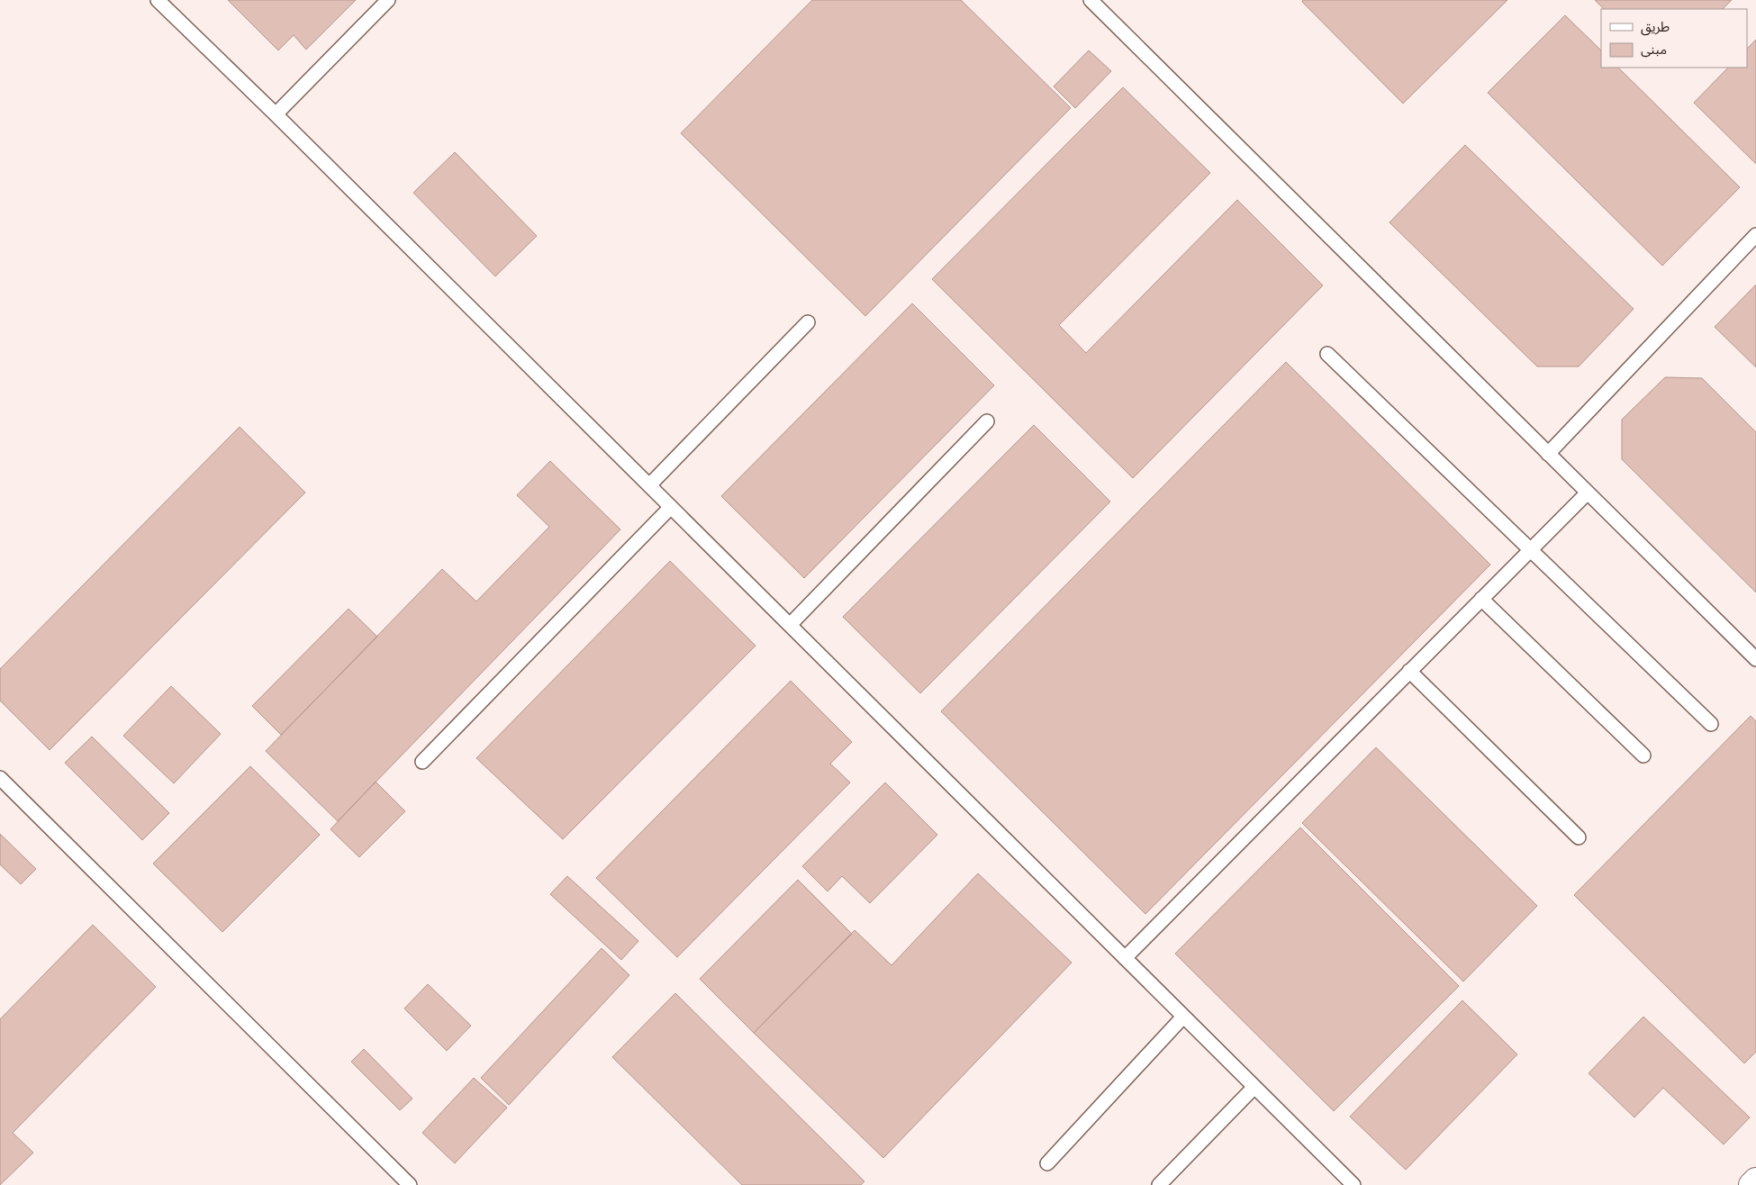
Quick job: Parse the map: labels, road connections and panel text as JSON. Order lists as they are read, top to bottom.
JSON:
{
  "legend": ["طريق", "مبنى"]
}
